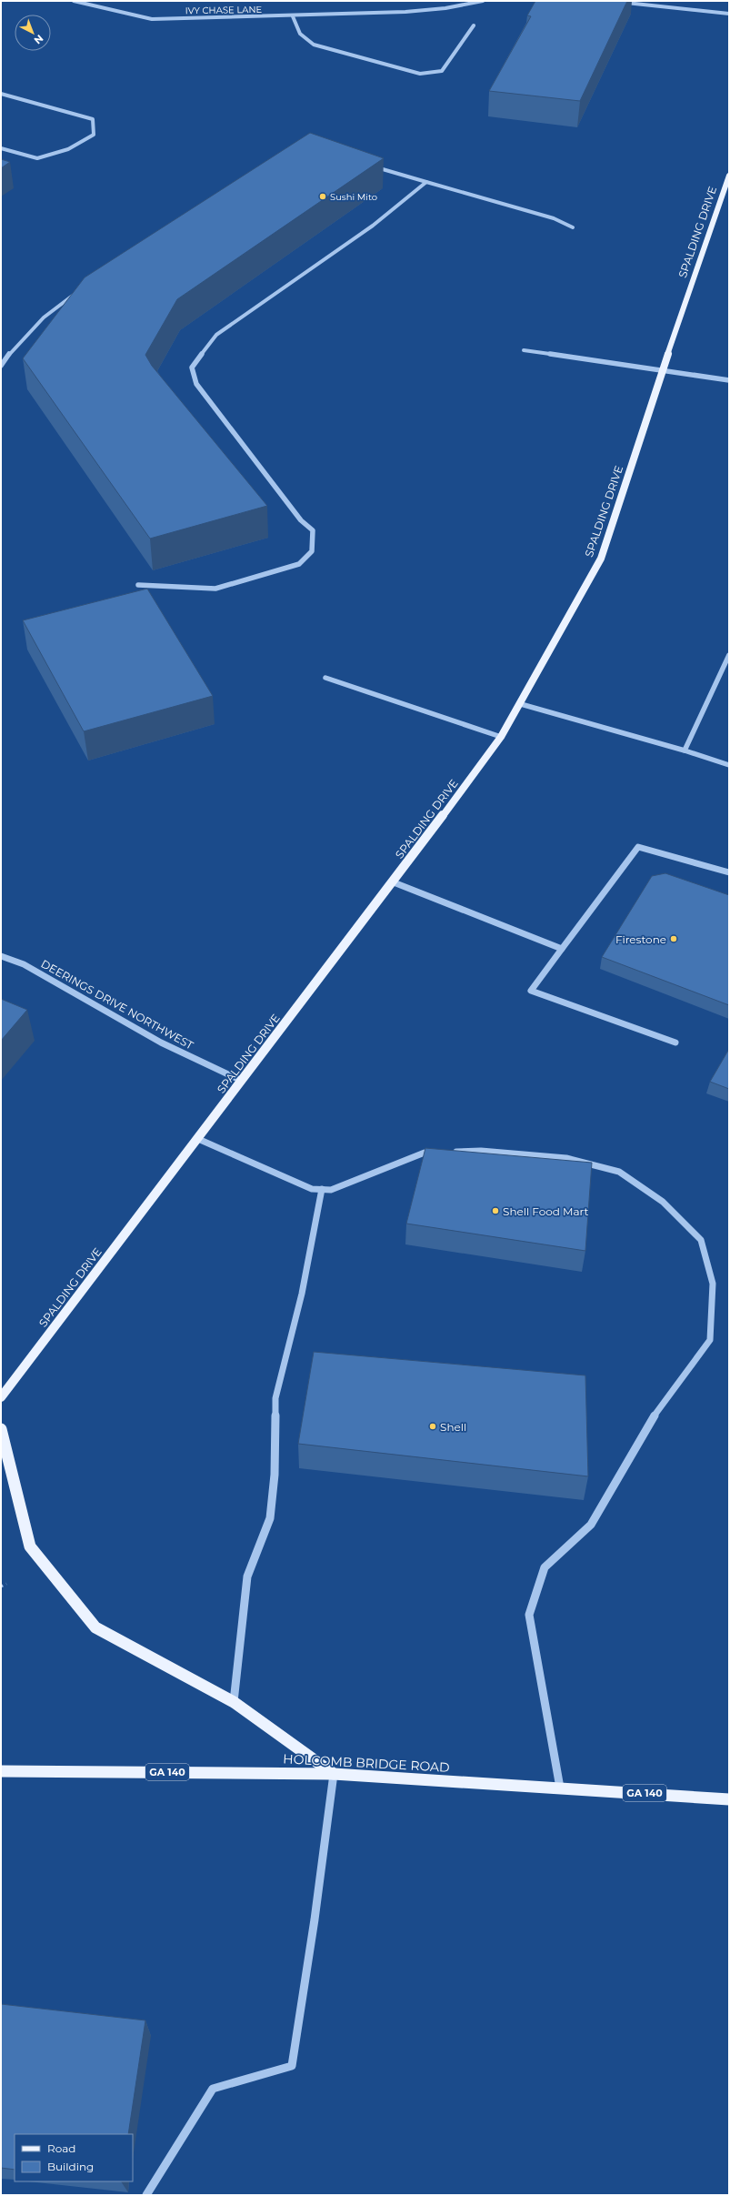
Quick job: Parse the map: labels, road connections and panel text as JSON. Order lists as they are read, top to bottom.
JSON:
{
  "streets": {
    "main road": ["SPALDING DRIVE", "HOLCOMB BRIDGE ROAD", "GA 140"],
    "street": ["IVY CHASE LANE", "DEERINGS DRIVE NORTHWEST"]
  },
  "crossings": [
    ["SPALDING DRIVE", "DEERINGS DRIVE NORTHWEST"]
  ],
  "places": [
    "Sushi Mito",
    "Firestone",
    "Shell Food Mart",
    "Shell"
  ],
  "legend": ["Road", "Building"],
  "north": "bottom right"
}
